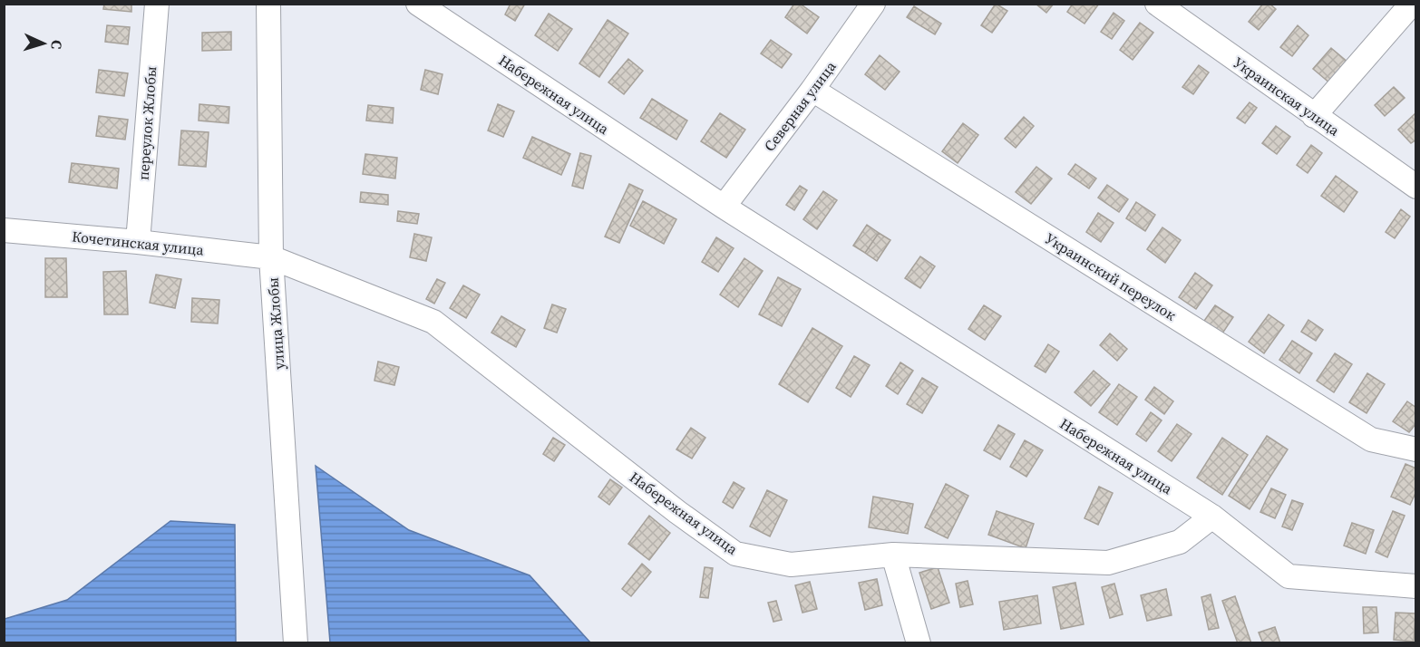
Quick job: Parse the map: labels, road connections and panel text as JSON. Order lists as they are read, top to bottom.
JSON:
{
  "streets": {
    "street": [
      "Набережная улица",
      "Украинская улица",
      "Северная улица",
      "переулок Жлобы",
      "Кочетинская улица",
      "Украинский переулок",
      "улица Жлобы"
    ]
  },
  "crossings": [
    ["Набережная улица", "Северная улица"],
    ["Набережная улица", "Кочетинская улица"],
    ["Набережная улица", "улица Жлобы"],
    ["Северная улица", "Украинский переулок"],
    ["переулок Жлобы", "Кочетинская улица"],
    ["Кочетинская улица", "улица Жлобы"]
  ],
  "north": "right"
}
